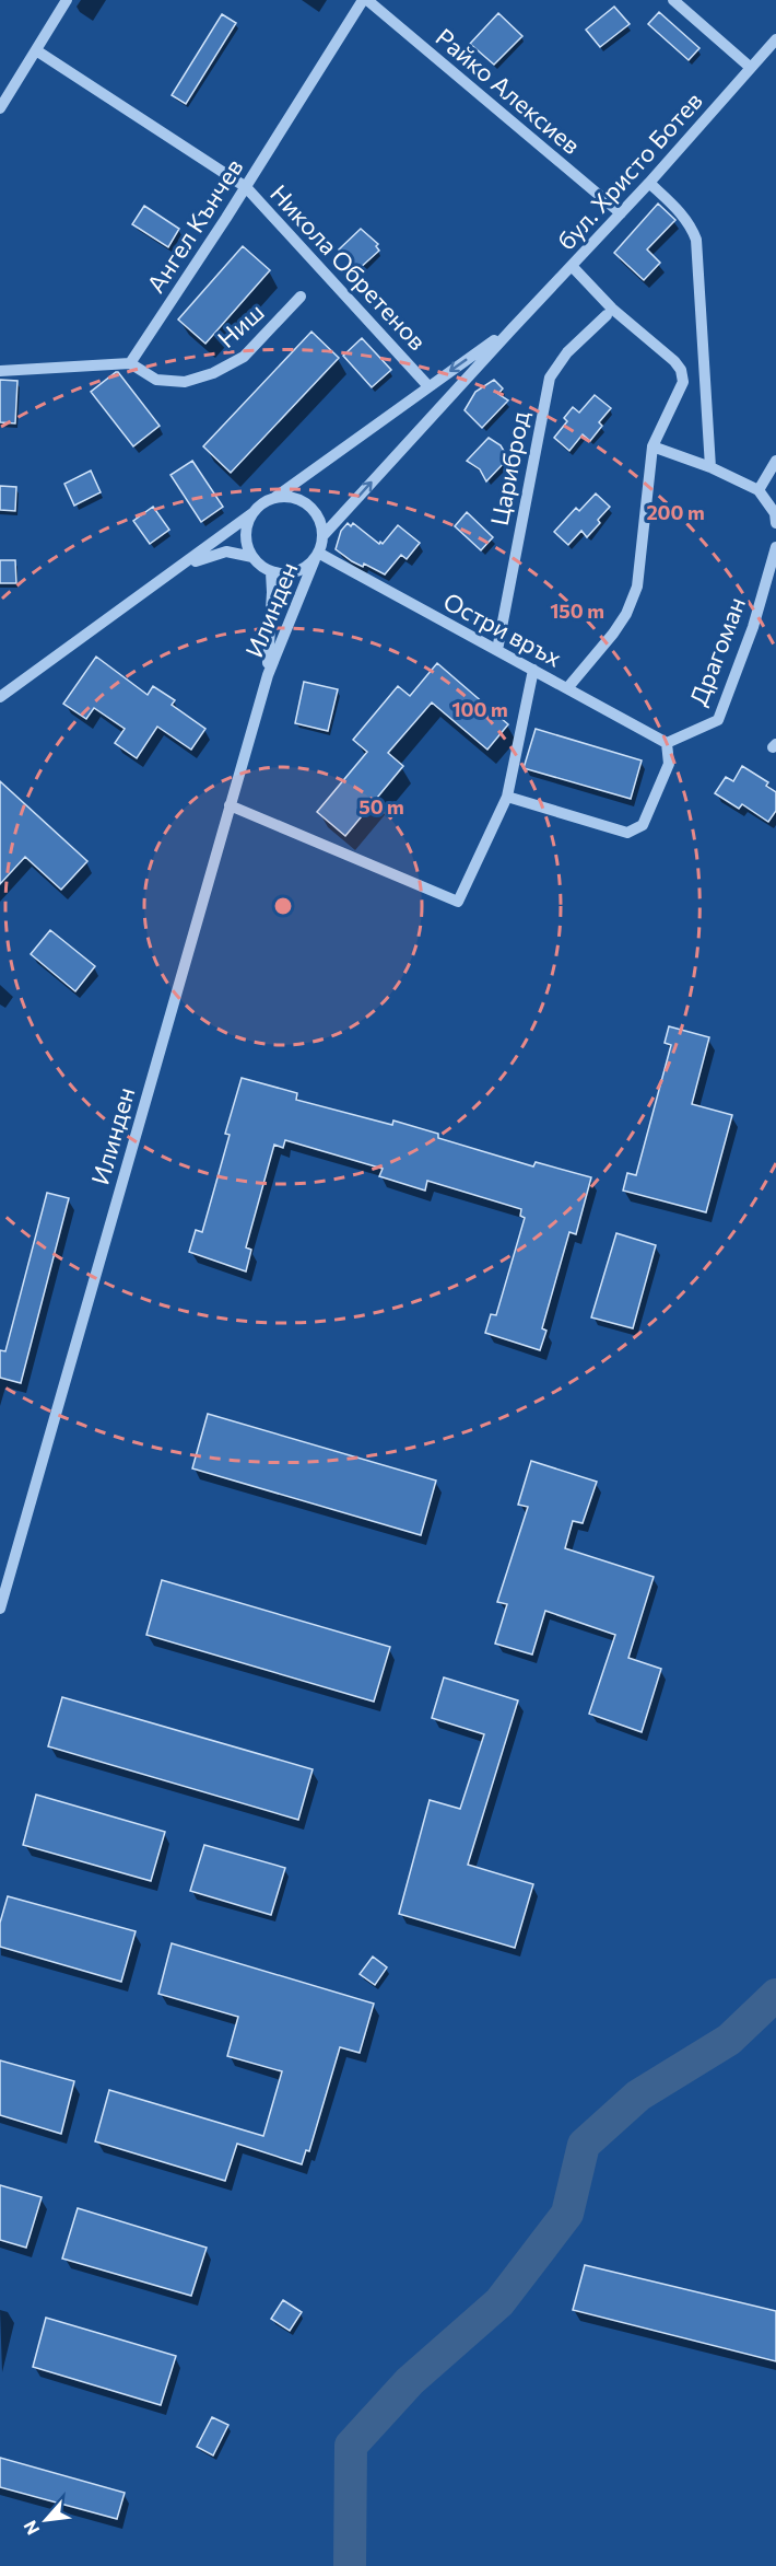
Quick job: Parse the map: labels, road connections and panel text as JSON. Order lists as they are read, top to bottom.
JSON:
{
  "streets": {
    "street": [
      "Райко Алексиев",
      "бул. Христо Ботев",
      "Ангел Кънчев",
      "Никола Обретенов",
      "Ниш",
      "Цариброд",
      "Илинден",
      "Остри връх",
      "Драгоман"
    ]
  },
  "crossings": [
    ["Райко Алексиев", "бул. Христо Ботев"],
    ["Райко Алексиев", "Ангел Кънчев"],
    ["бул. Христо Ботев", "Никола Обретенов"],
    ["бул. Христо Ботев", "Илинден"],
    ["бул. Христо Ботев", "Остри връх"],
    ["Ангел Кънчев", "Никола Обретенов"],
    ["Ангел Кънчев", "Ниш"],
    ["Цариброд", "Остри връх"],
    ["Илинден", "Остри връх"],
    ["Остри връх", "Драгоман"]
  ],
  "north": "bottom left",
  "rings": [
    "200 m",
    "150 m",
    "100 m",
    "50 m"
  ]
}
